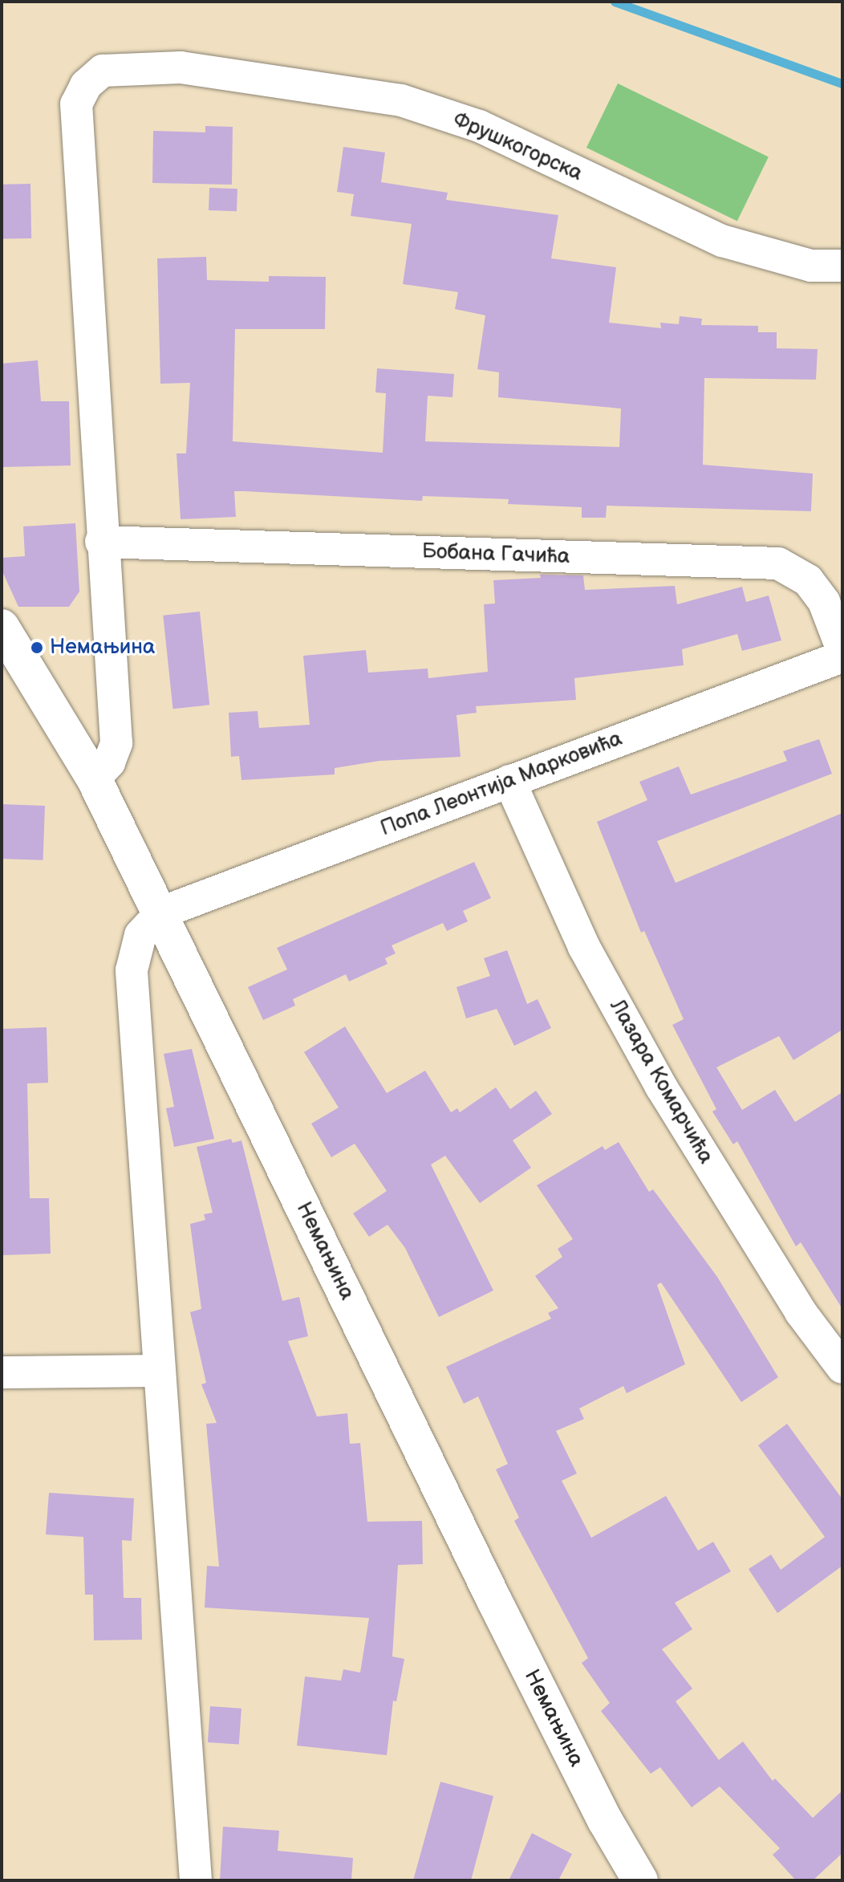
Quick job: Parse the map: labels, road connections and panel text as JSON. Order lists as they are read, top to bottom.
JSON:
{
  "streets": {
    "street": [
      "Фрушкогорска",
      "Бобана Гачића",
      "Попа Леонтија Марковића",
      "Лазара Комарчића",
      "Немањина"
    ]
  },
  "crossings": [
    ["Фрушкогорска", "Бобана Гачића"],
    ["Попа Леонтија Марковића", "Лазара Комарчића"],
    ["Попа Леонтија Марковића", "Немањина"]
  ],
  "places": ["Немањина"]
}
